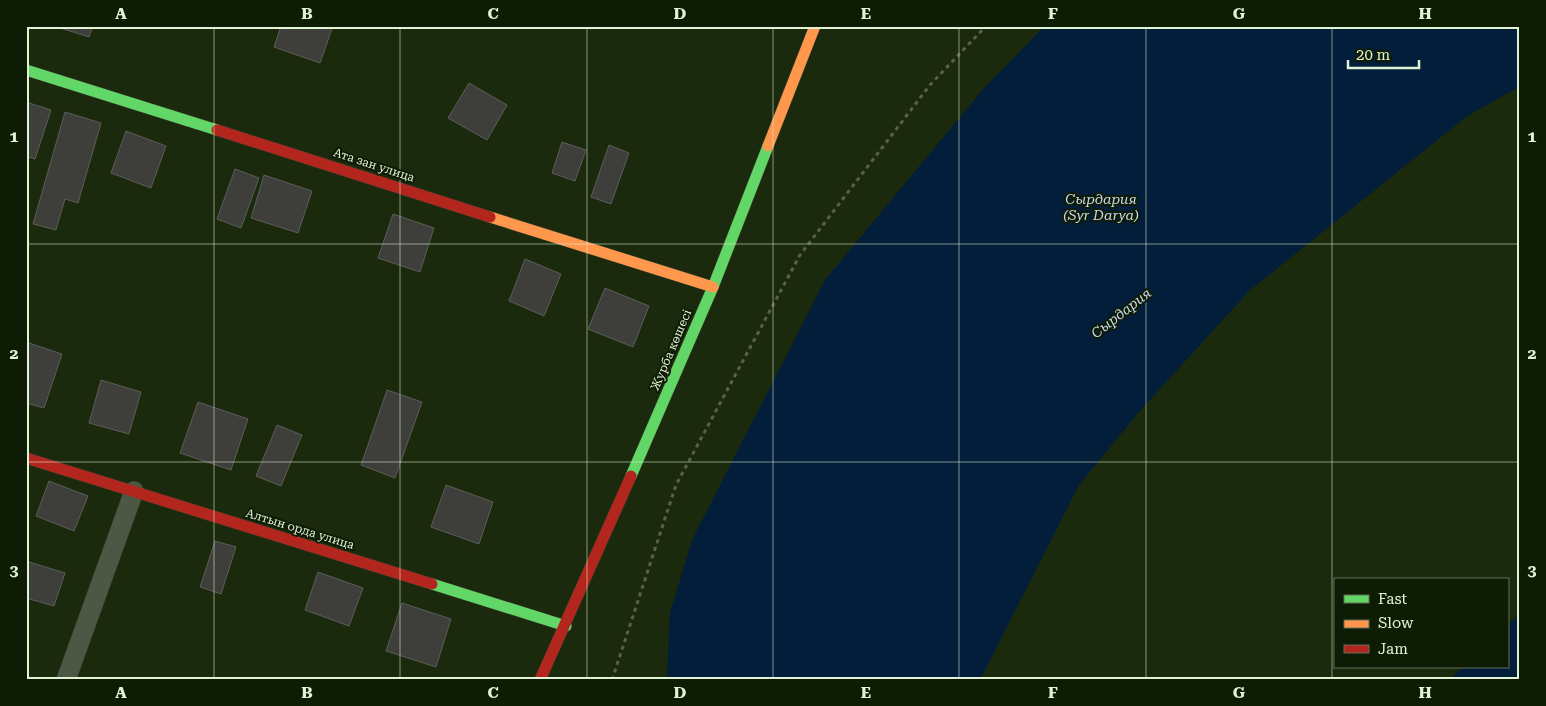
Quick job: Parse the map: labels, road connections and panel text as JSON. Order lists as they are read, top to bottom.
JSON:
{
  "streets": {
    "street": ["Ата зан улица", "Журба көшесі", "Алтын орда улица"]
  },
  "crossings": [
    ["Ата зан улица", "Журба көшесі"],
    ["Журба көшесі", "Алтын орда улица"]
  ],
  "water": ["Сырдария (Syr Darya)", "Сырдария"],
  "legend": ["Fast", "Slow", "Jam"],
  "scale_bar": "20 m",
  "grid": {
    "columns": [
      "A",
      "B",
      "C",
      "D",
      "E",
      "F",
      "G",
      "H"
    ],
    "rows": ["1", "2", "3"]
  }
}
